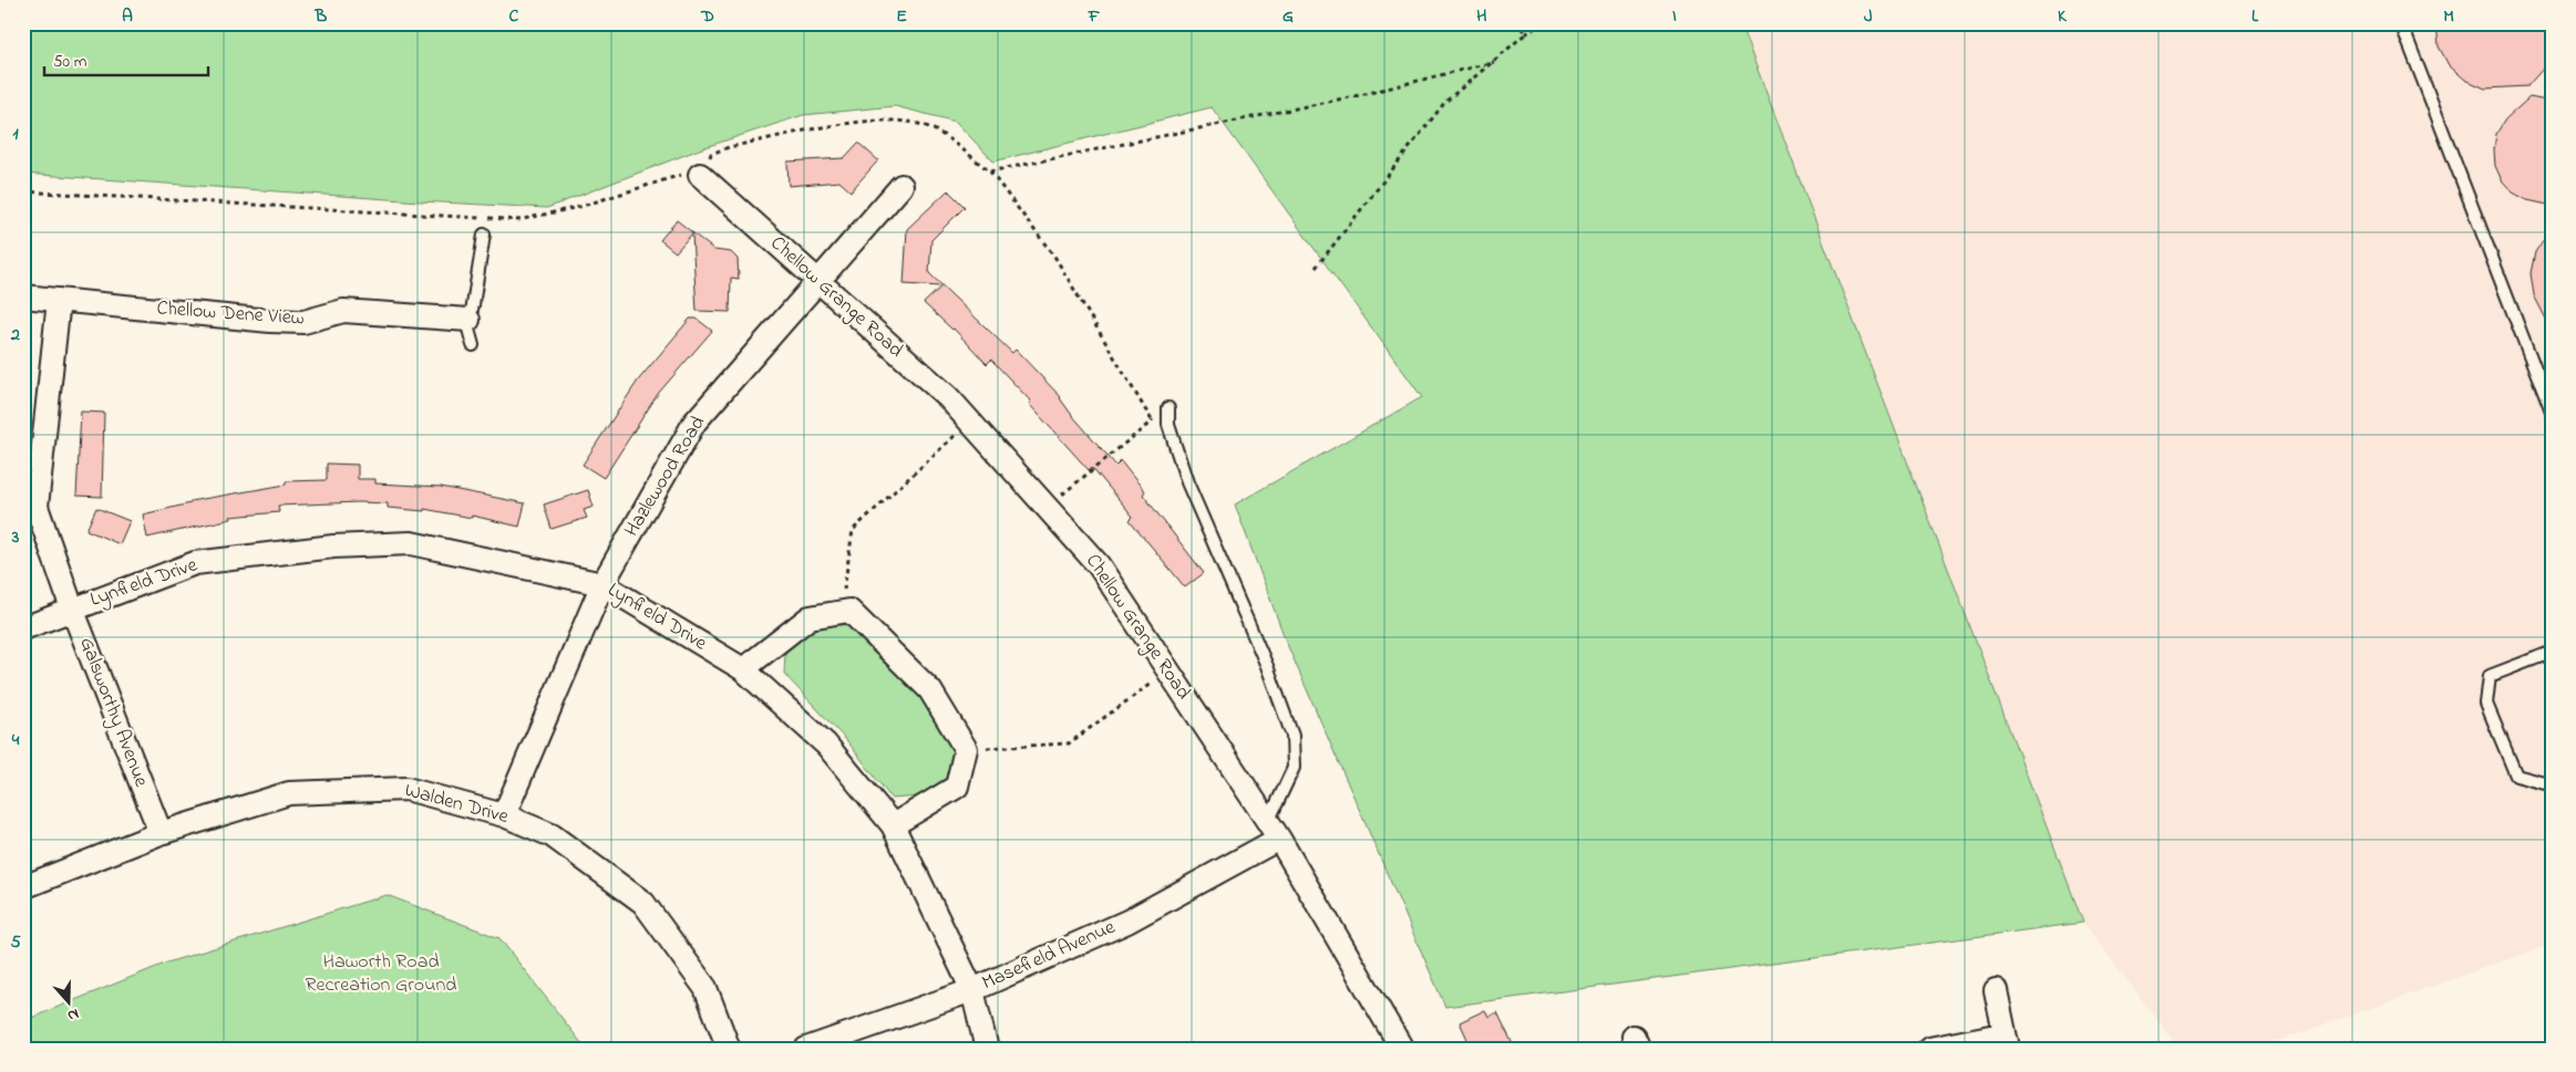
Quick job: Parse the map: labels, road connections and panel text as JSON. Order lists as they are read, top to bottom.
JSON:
{
  "streets": {
    "street": [
      "Chellow Grange Road",
      "Chellow Dene View",
      "Hazlewood Road",
      "Lynfield Drive",
      "Galsworthy Avenue",
      "Walden Drive",
      "Masefield Avenue"
    ]
  },
  "crossings": [
    ["Chellow Grange Road", "Hazlewood Road"],
    ["Chellow Grange Road", "Masefield Avenue"],
    ["Chellow Dene View", "Galsworthy Avenue"],
    ["Hazlewood Road", "Lynfield Drive"],
    ["Hazlewood Road", "Walden Drive"],
    ["Lynfield Drive", "Galsworthy Avenue"],
    ["Lynfield Drive", "Masefield Avenue"],
    ["Galsworthy Avenue", "Walden Drive"]
  ],
  "parks": ["Haworth Road Recreation Ground"],
  "scale_bar": "50 m",
  "north": "bottom",
  "grid": {
    "columns": [
      "A",
      "B",
      "C",
      "D",
      "E",
      "F",
      "G",
      "H",
      "I",
      "J",
      "K",
      "L",
      "M"
    ],
    "rows": [
      "1",
      "2",
      "3",
      "4",
      "5"
    ]
  }
}
